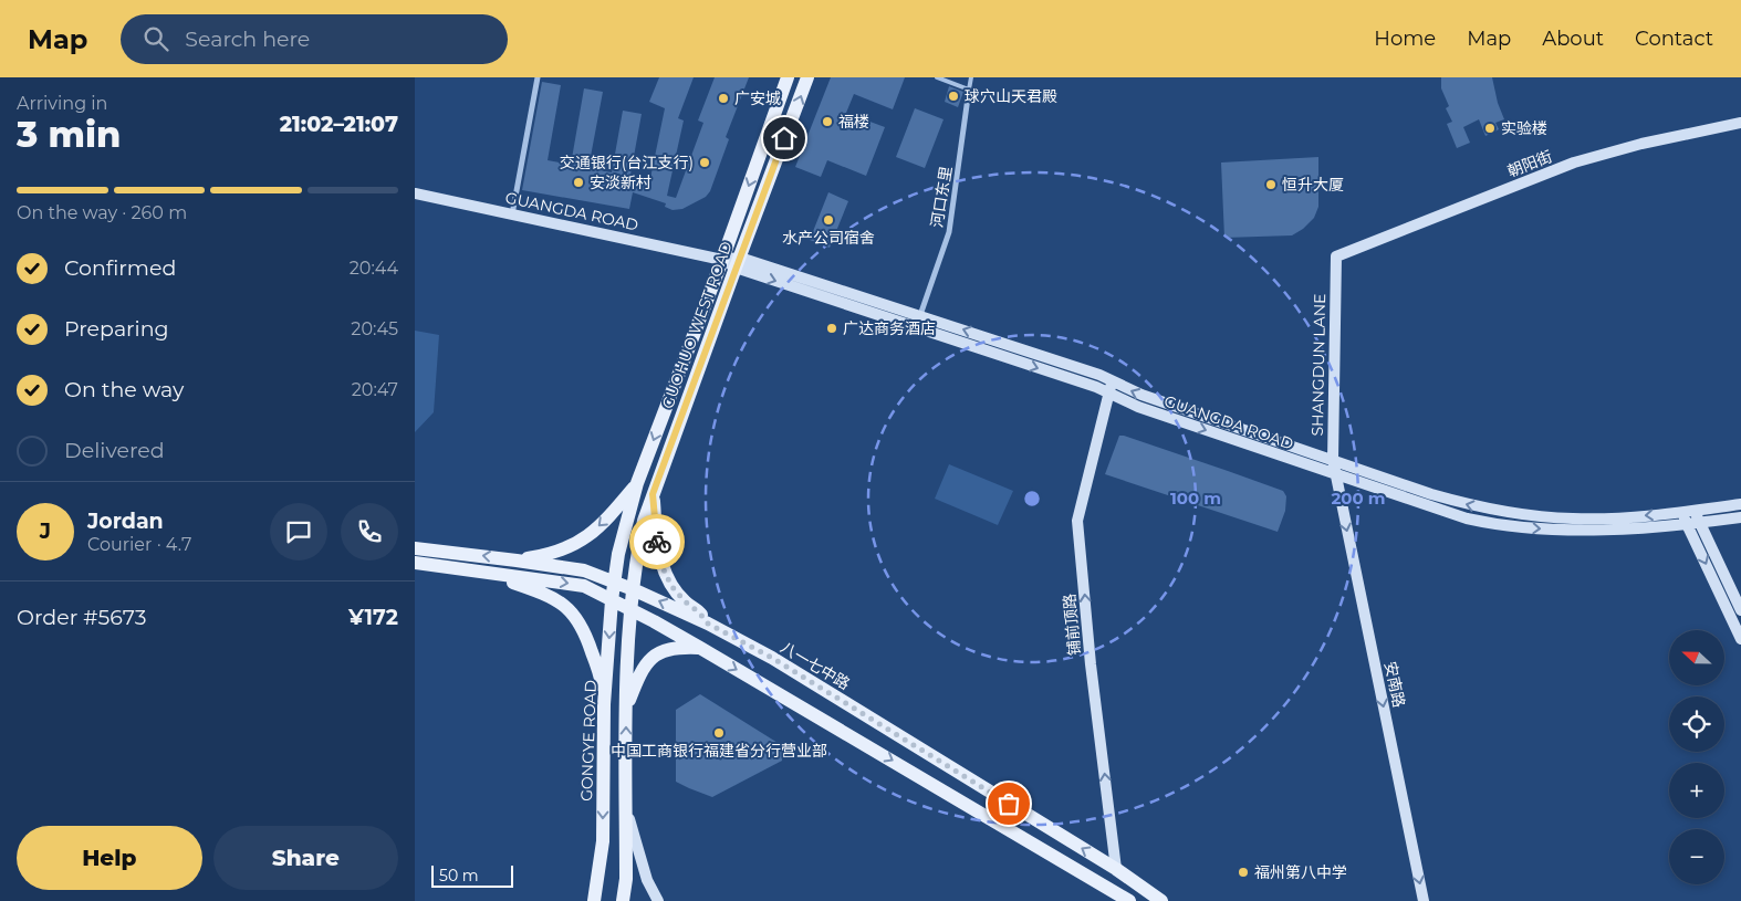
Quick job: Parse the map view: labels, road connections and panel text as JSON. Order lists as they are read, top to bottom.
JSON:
{
  "streets": {
    "main road": [
      "朝阳街",
      "GUANGDA ROAD",
      "GUOHUO WEST ROAD",
      "SHANGDUN LANE",
      "铺前顶路",
      "八一七中路",
      "安南路",
      "GONGYE ROAD"
    ],
    "street": ["河口东里"]
  },
  "crossings": [
    ["朝阳街", "SHANGDUN LANE"],
    ["河口东里", "GUANGDA ROAD"],
    ["GUANGDA ROAD", "GUOHUO WEST ROAD"],
    ["GUANGDA ROAD", "SHANGDUN LANE"],
    ["GUANGDA ROAD", "铺前顶路"],
    ["GUANGDA ROAD", "安南路"],
    ["GUOHUO WEST ROAD", "八一七中路"],
    ["GUOHUO WEST ROAD", "GONGYE ROAD"],
    ["SHANGDUN LANE", "安南路"],
    ["铺前顶路", "八一七中路"],
    ["八一七中路", "GONGYE ROAD"]
  ],
  "one_way": ["铺前顶路", "安南路"],
  "places": [
    "球穴山天君殿",
    "广安城",
    "福楼",
    "实验楼",
    "交通银行(台江支行)",
    "安淡新村",
    "恒升大厦",
    "水产公司宿舍",
    "广达商务酒店",
    "中国工商银行福建省分行营业部",
    "福州第八中学"
  ],
  "scale_bar": "50 m",
  "north": "left",
  "page": {
    "header": "Map",
    "search": "Search here",
    "nav": [
      "Home",
      "Map",
      "About",
      "Contact"
    ],
    "heading": ["3 min", "Arriving in", "21:02–21:07"],
    "panel": [
      "Jordan",
      "Courier · 4.7",
      "Order #5673",
      "¥172"
    ],
    "bar": "On the way · 260 m",
    "list": [
      ["Confirmed", "20:44"],
      ["Preparing", "20:45"],
      ["On the way", "20:47"],
      "Delivered"
    ],
    "round": "J",
    "map_buttons": ["+", "−"],
    "buttons": ["Help", "Share"],
    "scale": "50 m"
  },
  "rings": ["100 m", "200 m"]
}
